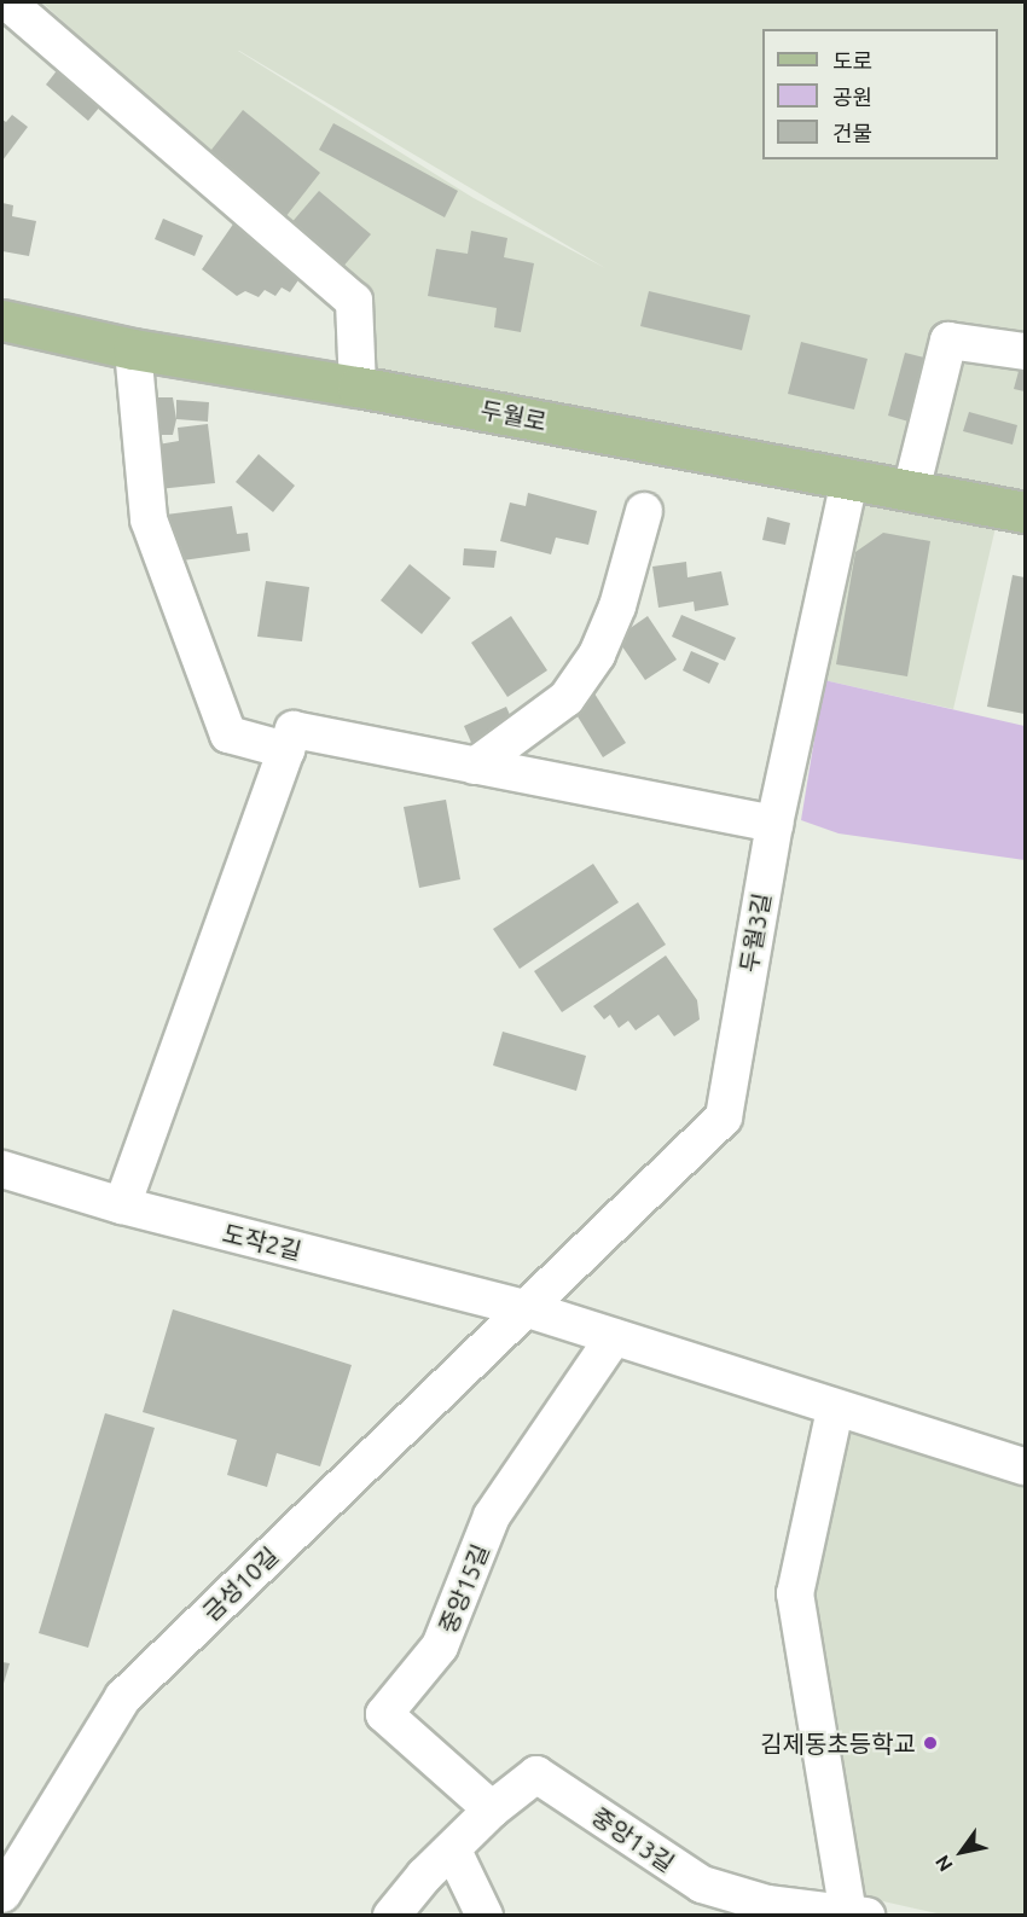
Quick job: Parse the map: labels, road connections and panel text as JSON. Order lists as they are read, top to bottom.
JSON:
{
  "streets": {
    "main road": ["두월로"],
    "street": [
      "두월3길",
      "도작2길",
      "금성10길",
      "중앙15길",
      "중앙13길"
    ]
  },
  "crossings": [
    ["두월로", "두월3길"],
    ["두월3길", "도작2길"],
    ["두월3길", "금성10길"],
    ["도작2길", "금성10길"],
    ["중앙15길", "중앙13길"]
  ],
  "places": ["김제동초등학교"],
  "legend": ["도로", "공원", "건물"],
  "north": "bottom left"
}
